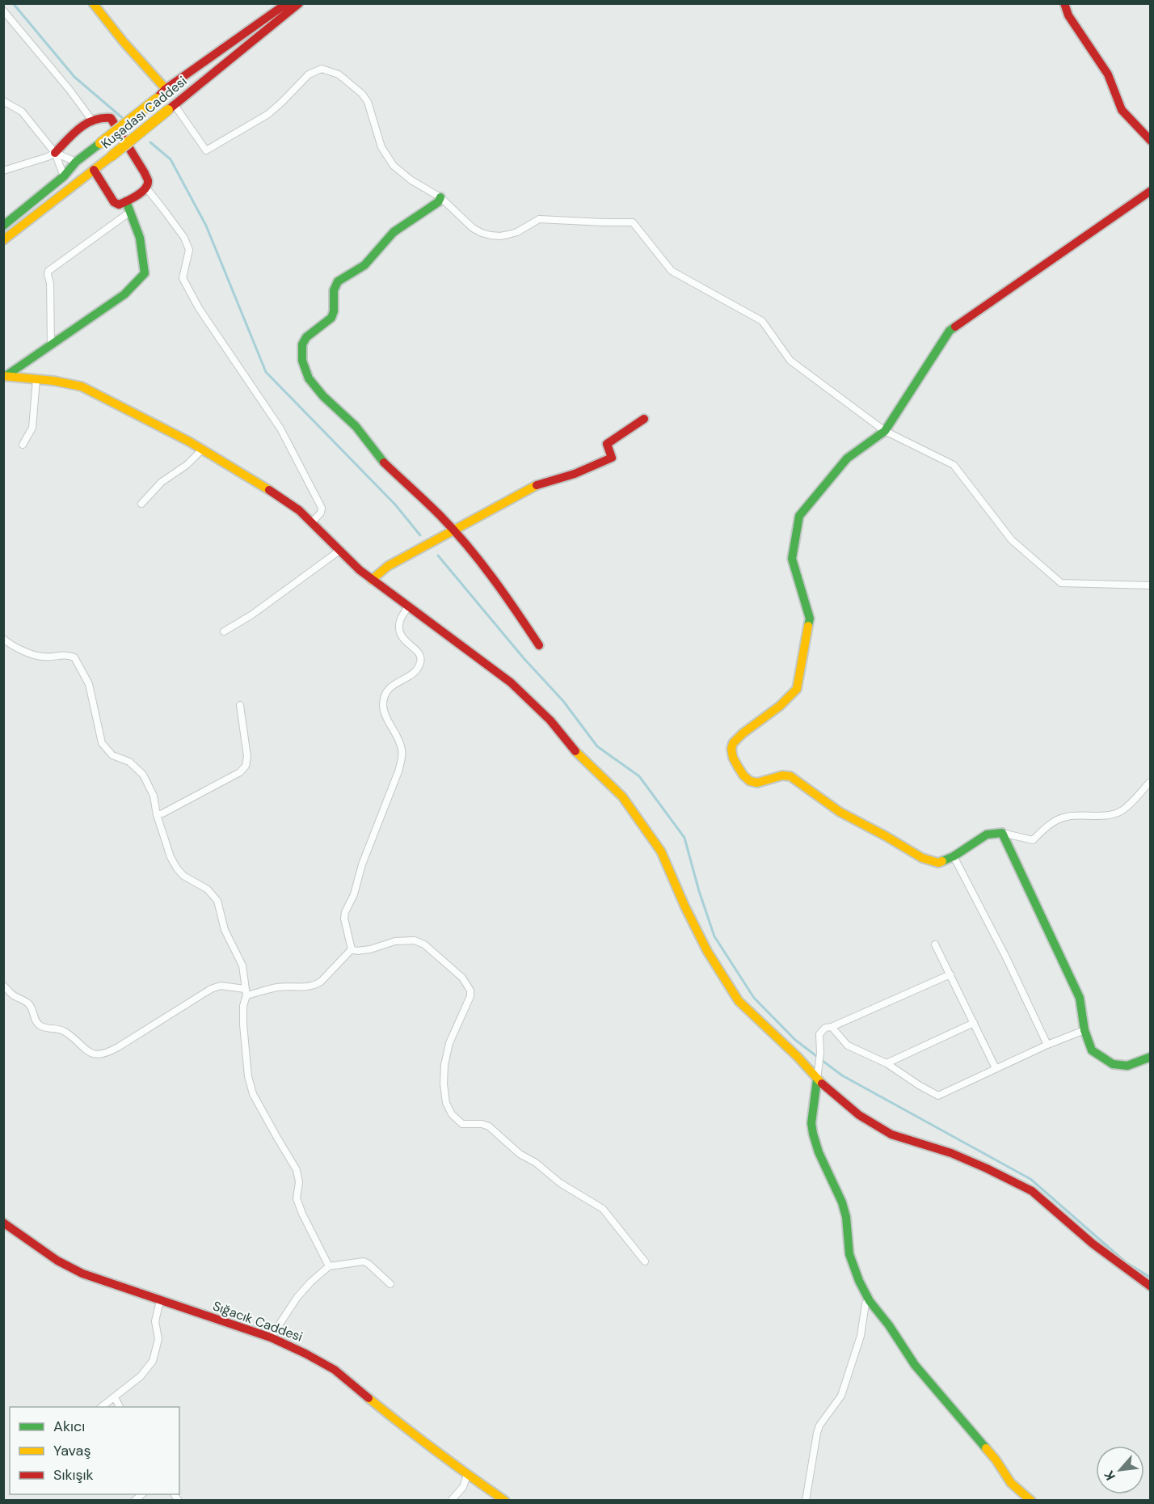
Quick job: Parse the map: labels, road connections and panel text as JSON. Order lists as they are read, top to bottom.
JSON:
{
  "streets": {
    "street": ["Kuşadası Caddesi", "Sığacık Caddesi"]
  },
  "legend": ["Akıcı", "Yavaş", "Sıkışık"],
  "north": "bottom left"
}
